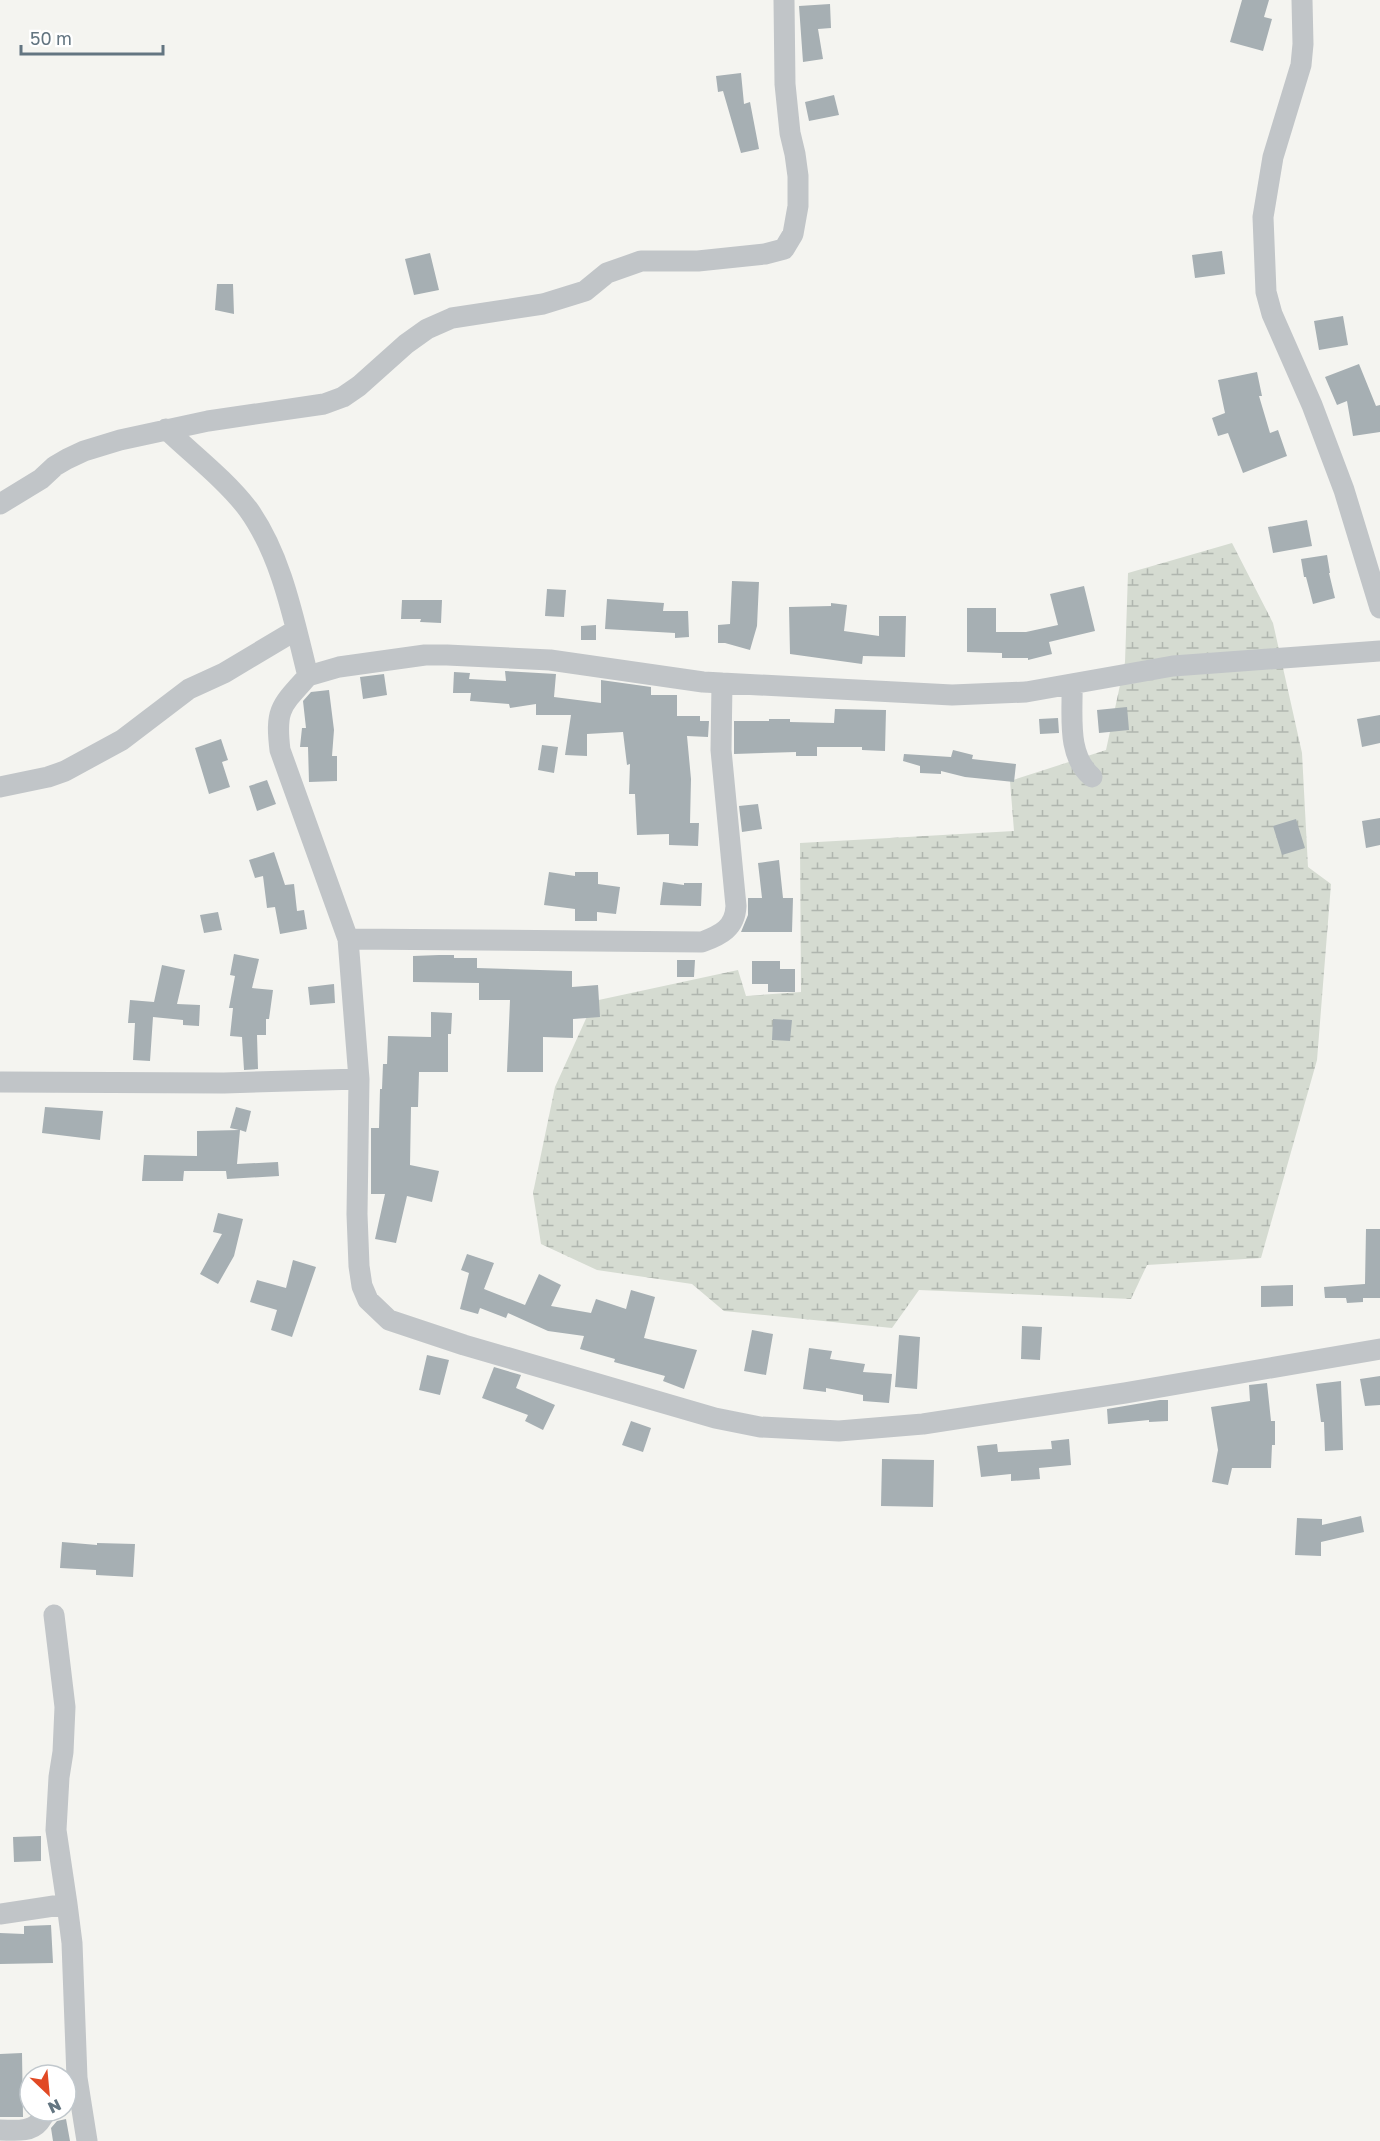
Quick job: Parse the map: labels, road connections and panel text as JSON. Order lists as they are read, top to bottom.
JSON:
{
  "scale_bar": "50 m",
  "north": "bottom right"
}
